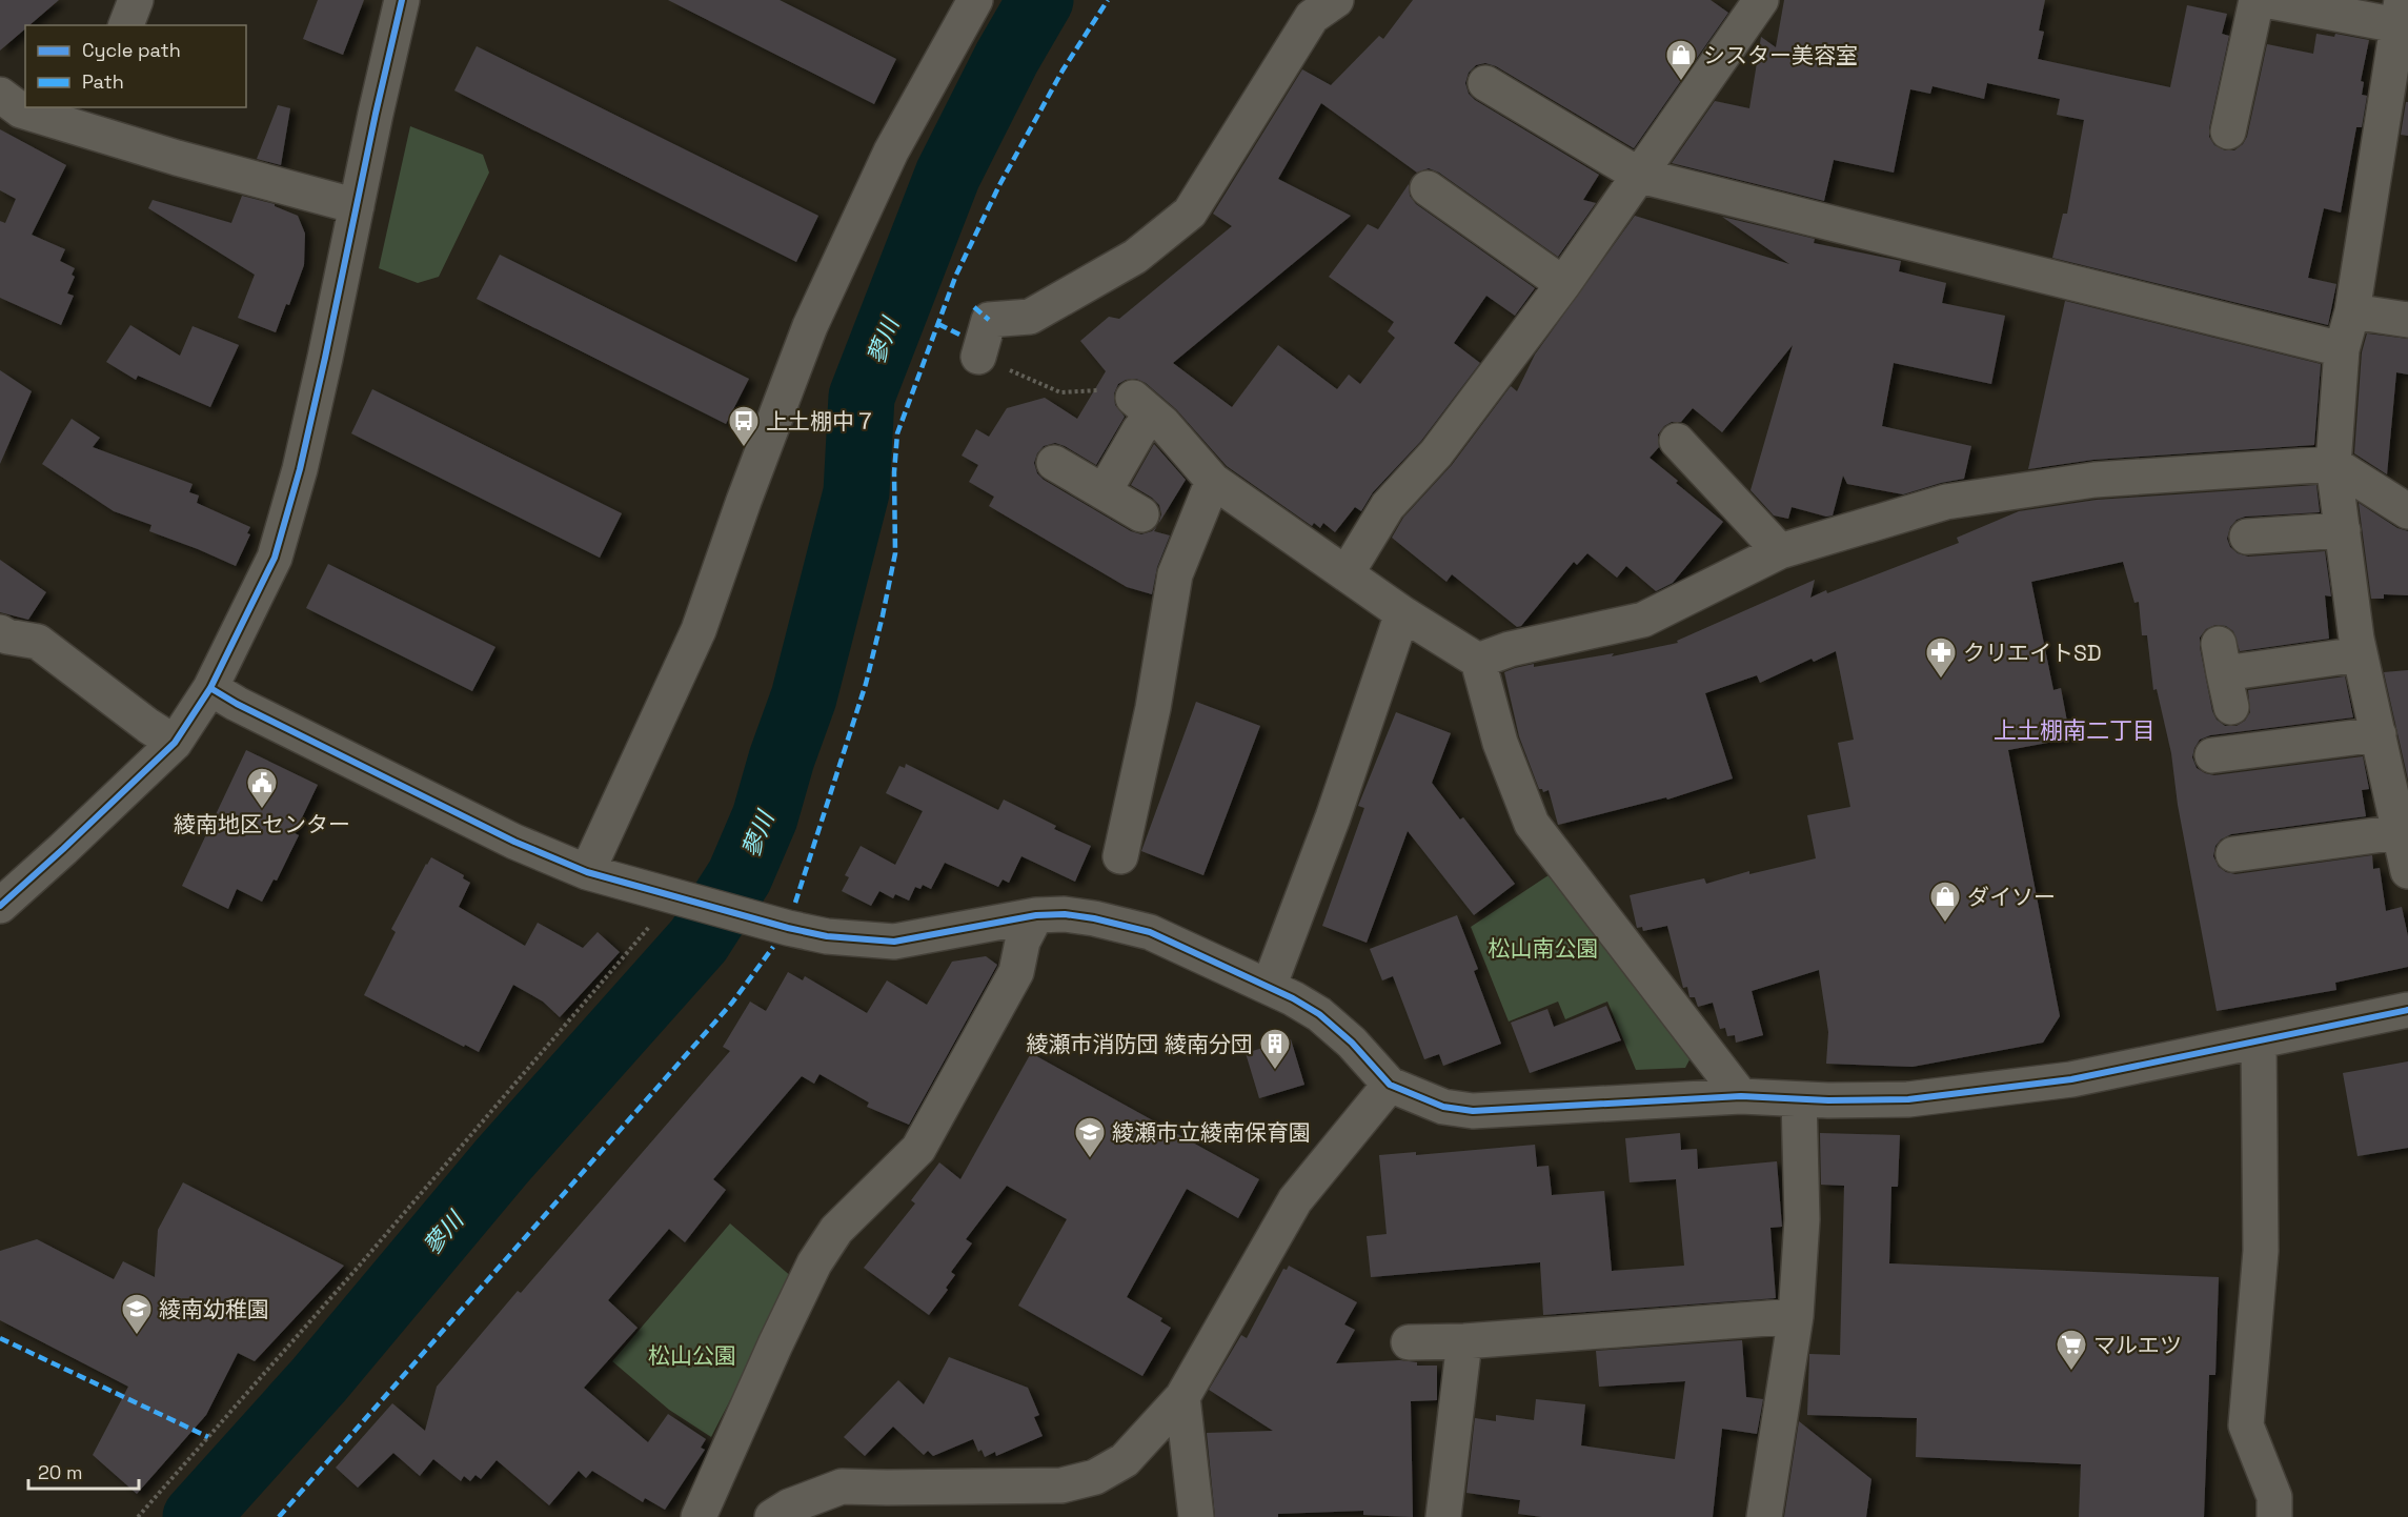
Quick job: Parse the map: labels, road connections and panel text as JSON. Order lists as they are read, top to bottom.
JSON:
{
  "districts": ["上土棚南二丁目"],
  "water": ["蓼川"],
  "parks": ["松山南公園", "松山公園"],
  "places": {
    "shop": ["シスター美容室", "ダイソー"],
    "bus stop": ["上土棚中７"],
    "pharmacy": ["クリエイトSD"],
    "public building": ["綾南地区センター"],
    "building": ["綾瀬市消防団 綾南分団"],
    "school or university": ["綾瀬市立綾南保育園", "綾南幼稚園"],
    "supermarket": ["マルエツ"]
  },
  "legend": ["Cycle path", "Path"],
  "scale_bar": "20 m"
}
